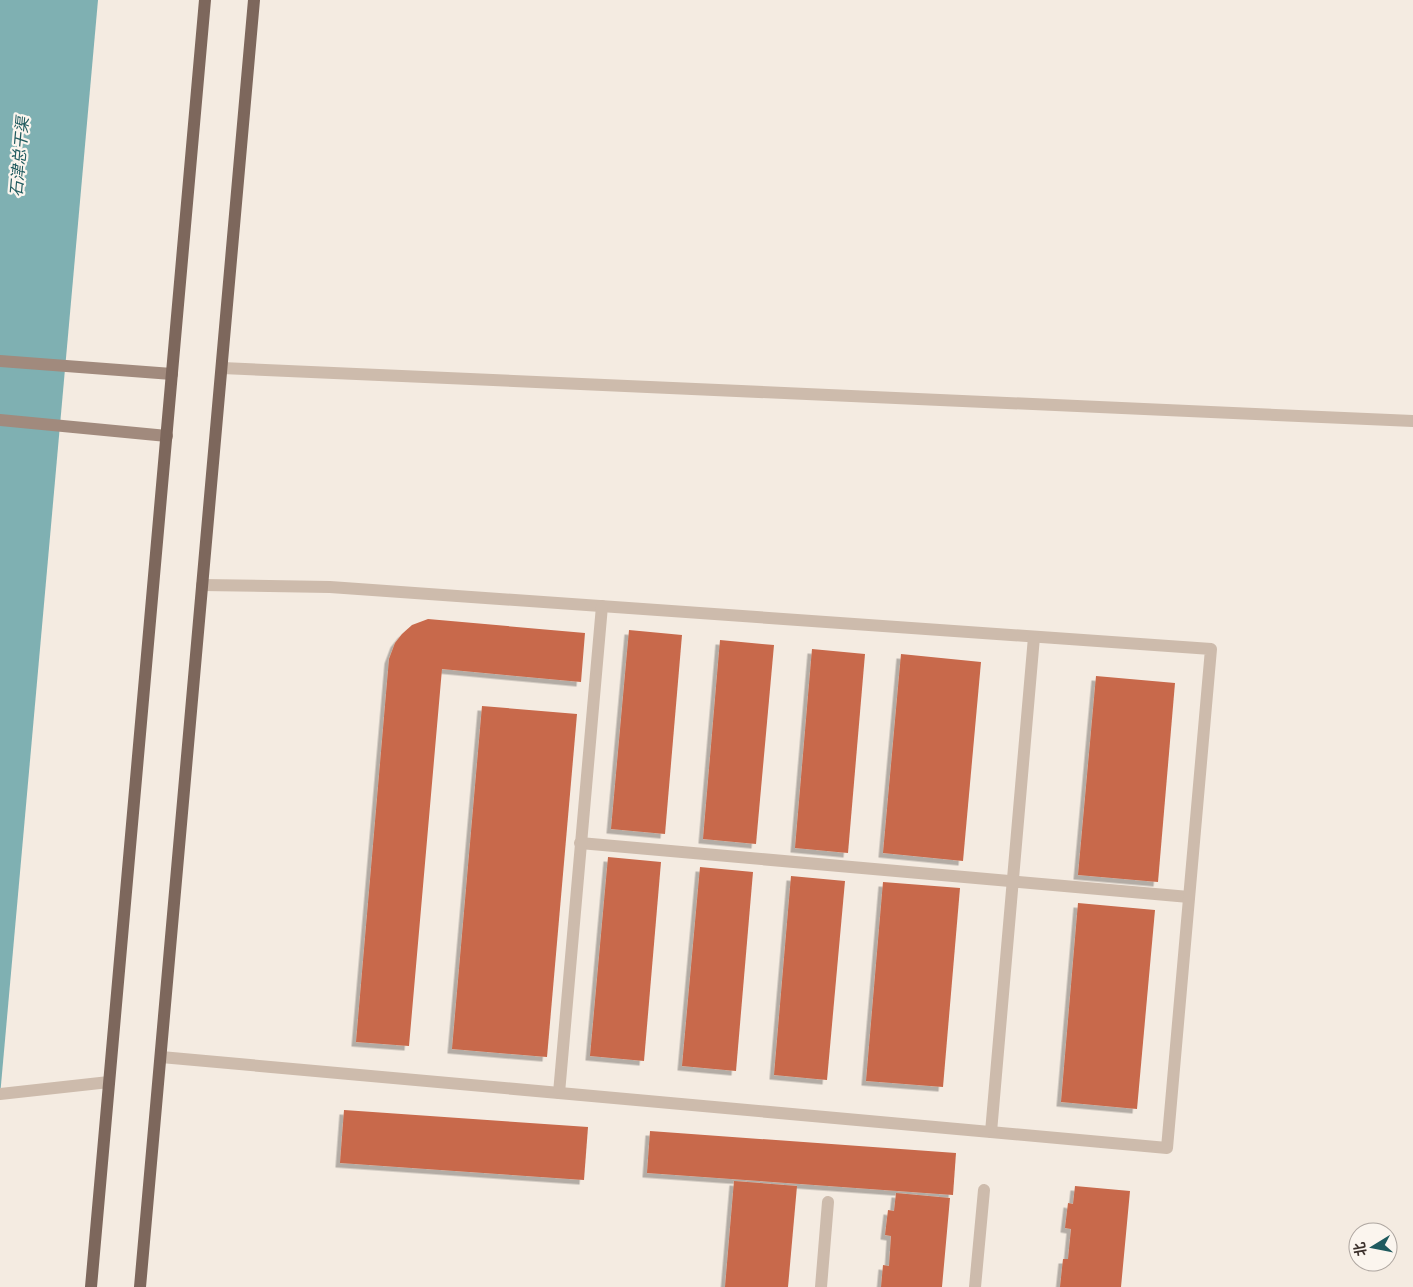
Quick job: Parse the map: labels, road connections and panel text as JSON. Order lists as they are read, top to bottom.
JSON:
{
  "water": ["石津总干渠"],
  "north": "left"
}
